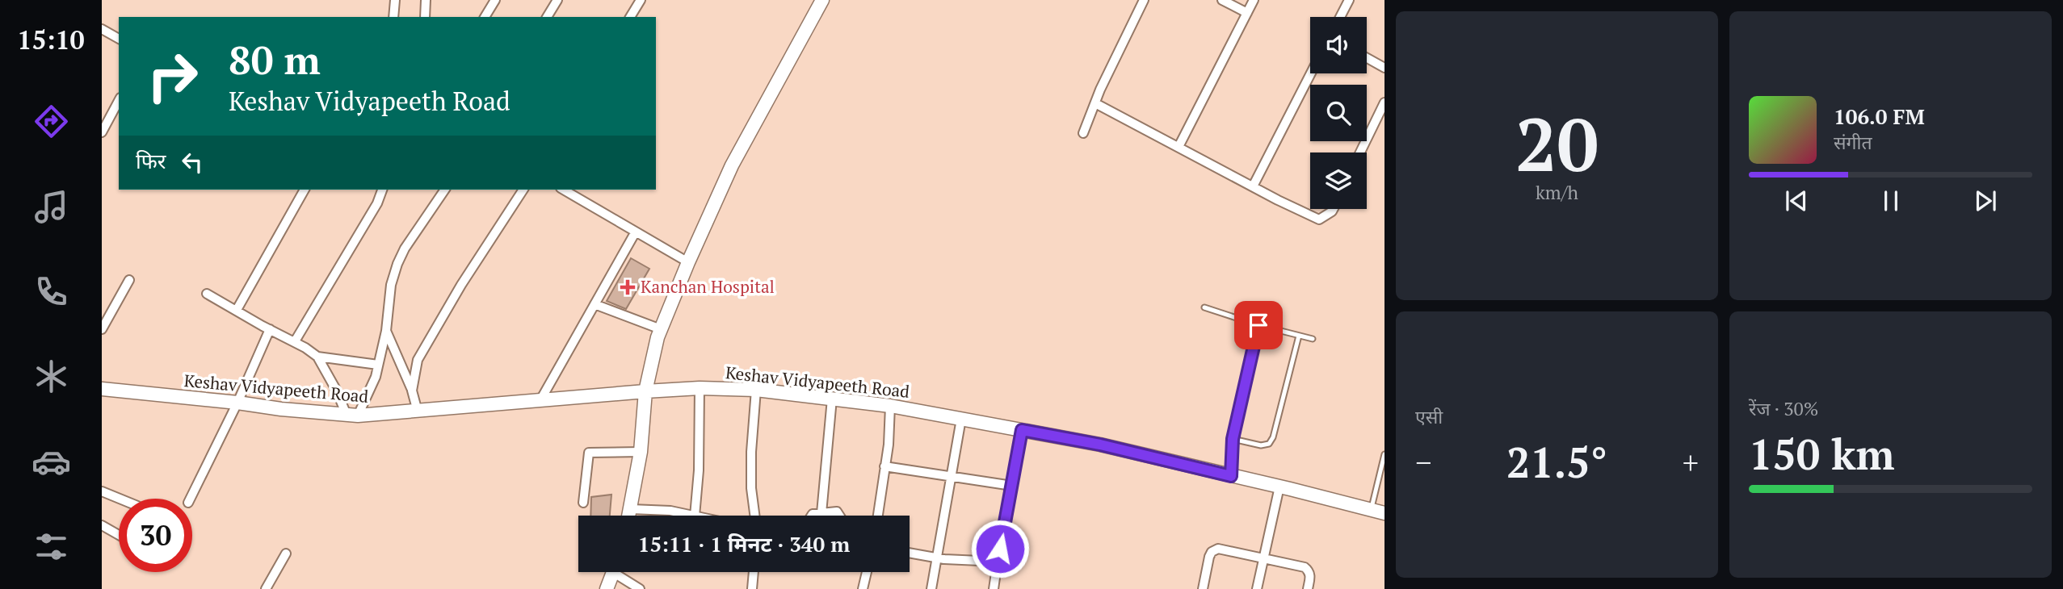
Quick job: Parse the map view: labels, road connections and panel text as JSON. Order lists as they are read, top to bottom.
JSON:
{
  "streets": {
    "street": ["Keshav Vidyapeeth Road"]
  },
  "places": {
    "health": ["Kanchan Hospital"]
  },
  "page": {
    "tabs": "15:10",
    "tile": [
      ["20", "km/h"],
      "एसी",
      ["रेंज · 30%", "150 km"]
    ],
    "turn": ["80 m", "Keshav Vidyapeeth Road"],
    "song": ["106.0 FM", "संगीत"],
    "then": "फिर",
    "heat": ["−", "21.5°", "+"],
    "limit": "30",
    "trip": "15:11 · 1 मिनट · 340 m"
  }
}
